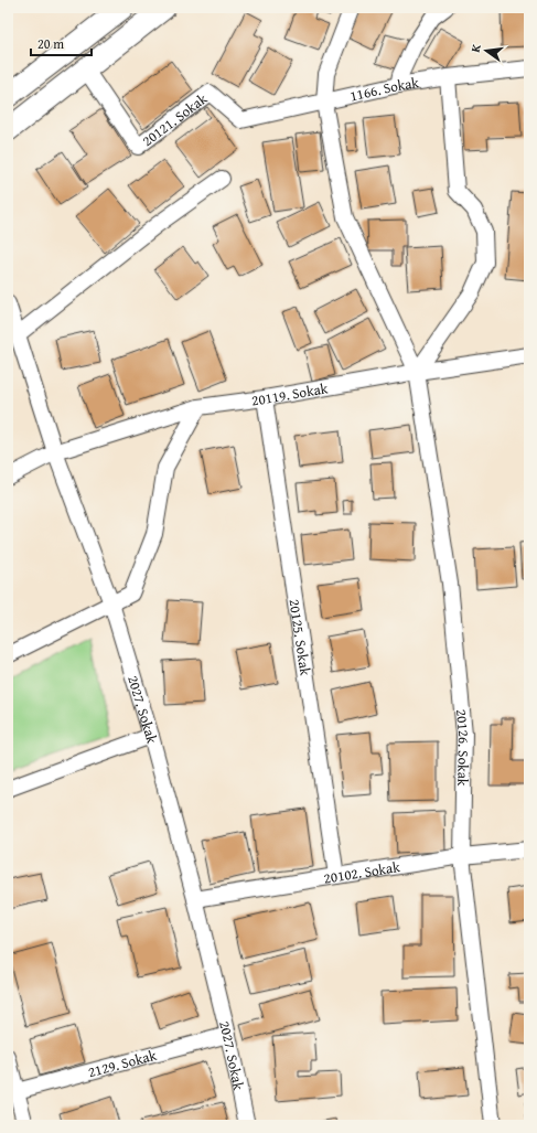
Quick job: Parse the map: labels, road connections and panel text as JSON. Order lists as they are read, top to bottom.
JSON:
{
  "streets": {
    "street": [
      "1166. Sokak",
      "20121. Sokak",
      "20119. Sokak",
      "20125. Sokak",
      "2027. Sokak",
      "20126. Sokak",
      "20102. Sokak",
      "2129. Sokak"
    ]
  },
  "crossings": [
    ["1166. Sokak", "20121. Sokak"],
    ["1166. Sokak", "20126. Sokak"],
    ["20119. Sokak", "20125. Sokak"],
    ["20119. Sokak", "2027. Sokak"],
    ["20119. Sokak", "20126. Sokak"],
    ["20125. Sokak", "20102. Sokak"],
    ["2027. Sokak", "20102. Sokak"],
    ["2027. Sokak", "2129. Sokak"],
    ["20126. Sokak", "20102. Sokak"]
  ],
  "scale_bar": "20 m",
  "north": "left"
}
